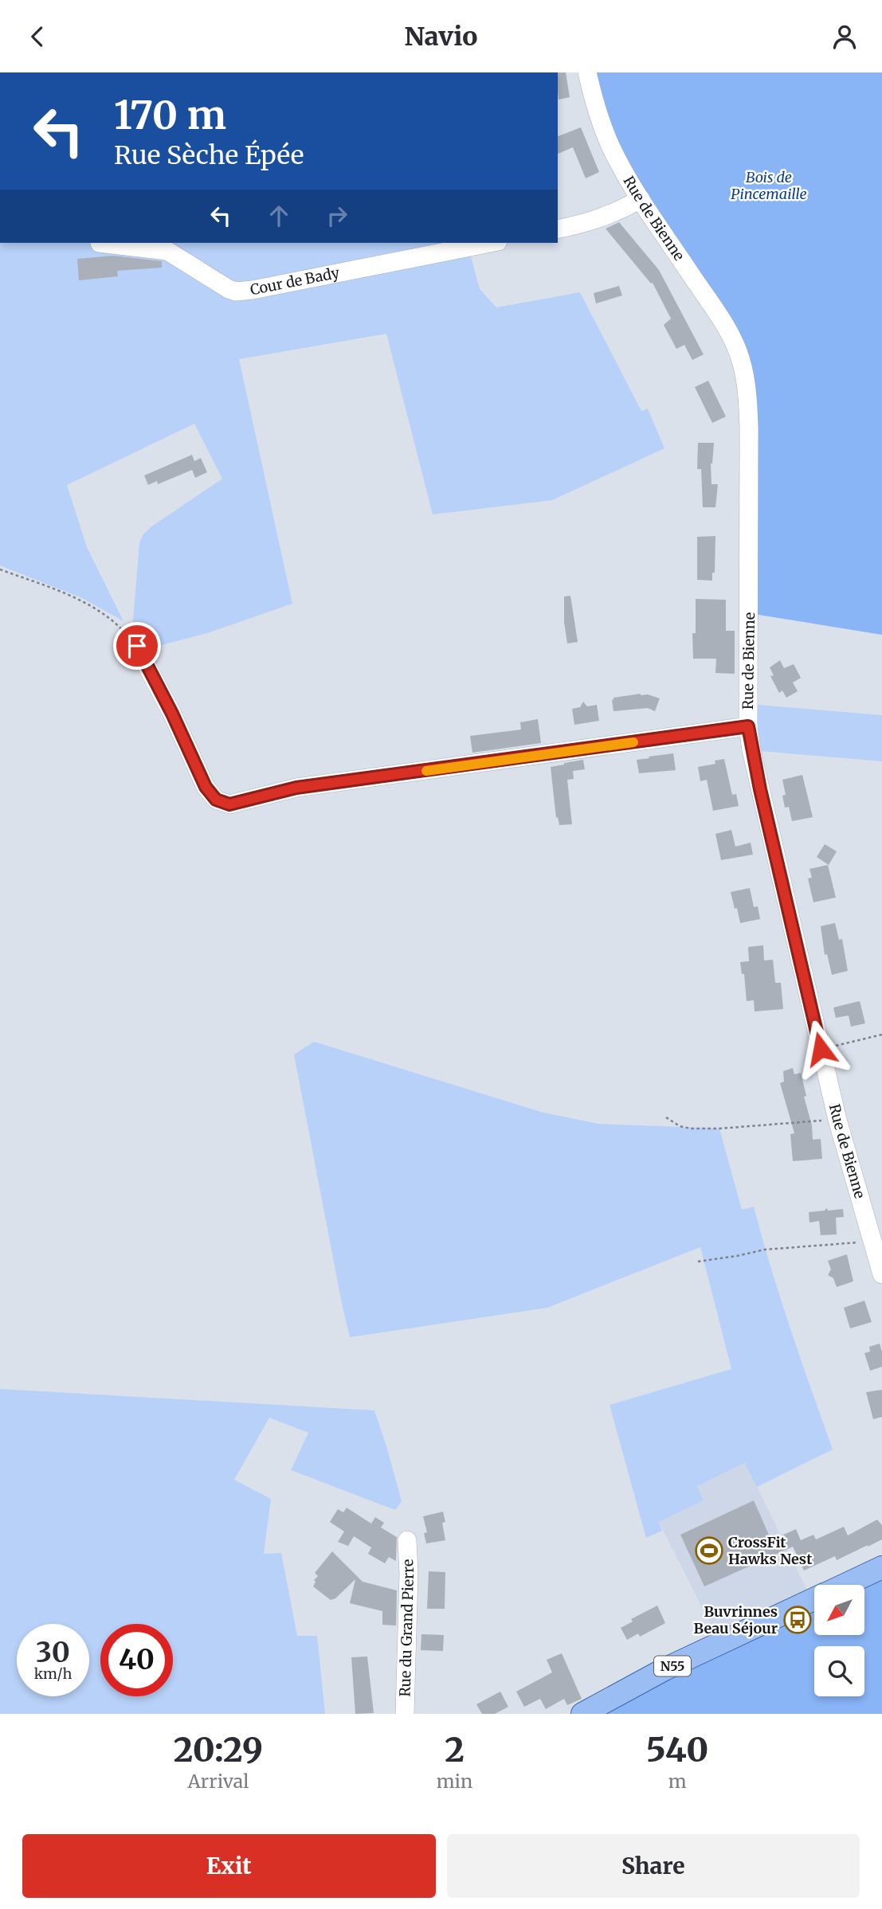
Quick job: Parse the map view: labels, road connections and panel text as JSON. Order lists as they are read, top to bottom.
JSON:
{
  "streets": {
    "main road": ["N55"],
    "street": ["Rue de Bienne", "Cour de Bady", "Rue du Grand Pierre"]
  },
  "parks": ["Bois de Pincemaille"],
  "places": {
    "sports": ["CrossFit Hawks Nest"],
    "bus stop": ["Buvrinnes Beau Séjour"]
  },
  "north": "bottom left",
  "page": {
    "header": "Navio",
    "turn": ["170 m", "Rue Sèche Épée"],
    "speed": "30 km/h",
    "limit": "40",
    "eta": [
      "20:29",
      "Arrival",
      "2",
      "min",
      "540",
      "m"
    ],
    "buttons": ["Exit", "Share"]
  }
}
